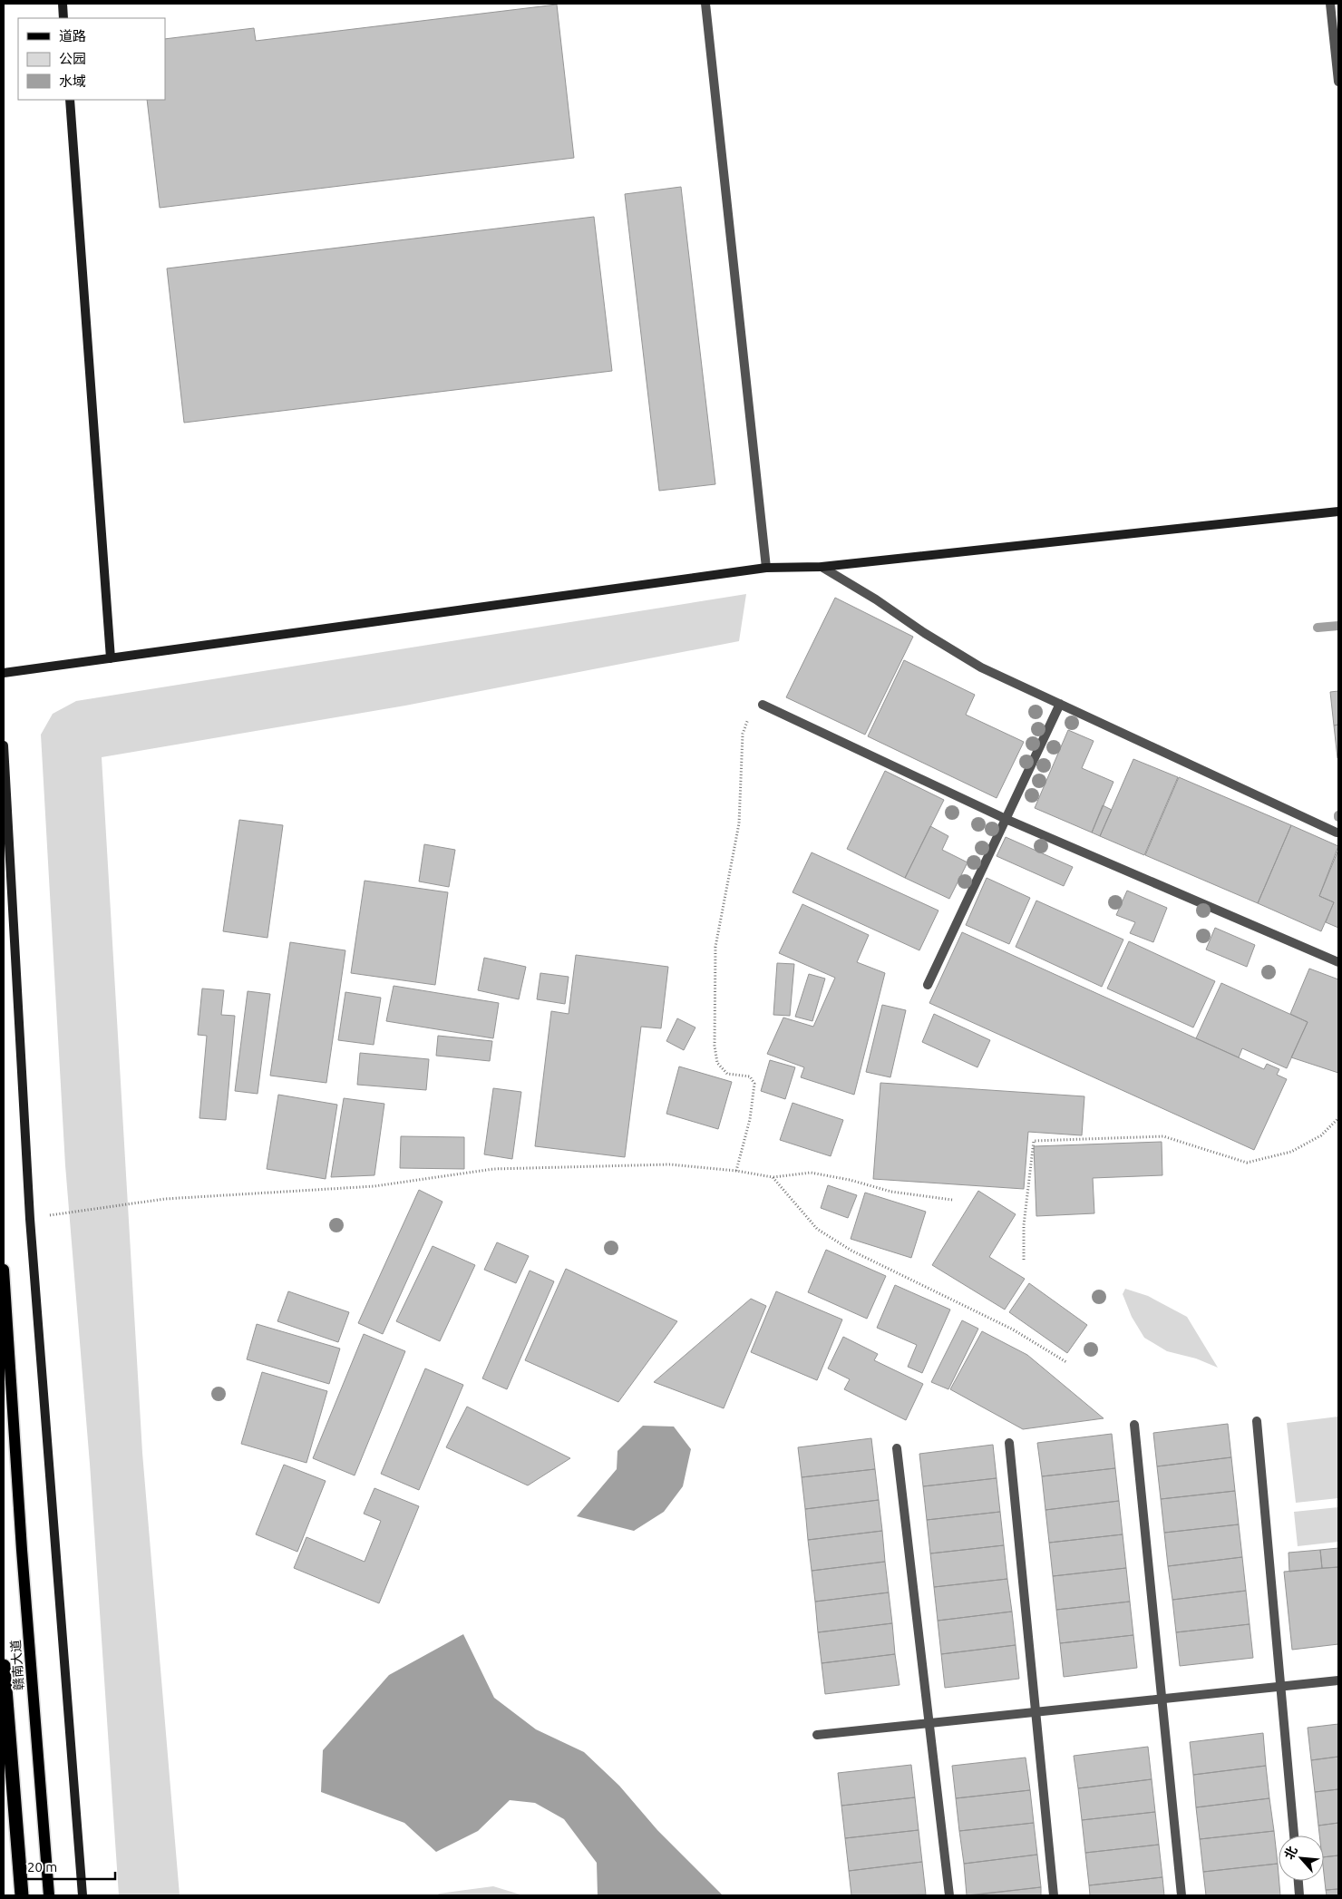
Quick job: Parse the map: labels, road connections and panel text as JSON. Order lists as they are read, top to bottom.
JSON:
{
  "streets": {
    "main road": ["赣南大道"]
  },
  "legend": ["道路", "公园", "水域"],
  "scale_bar": "20 m",
  "north": "top left"
}
